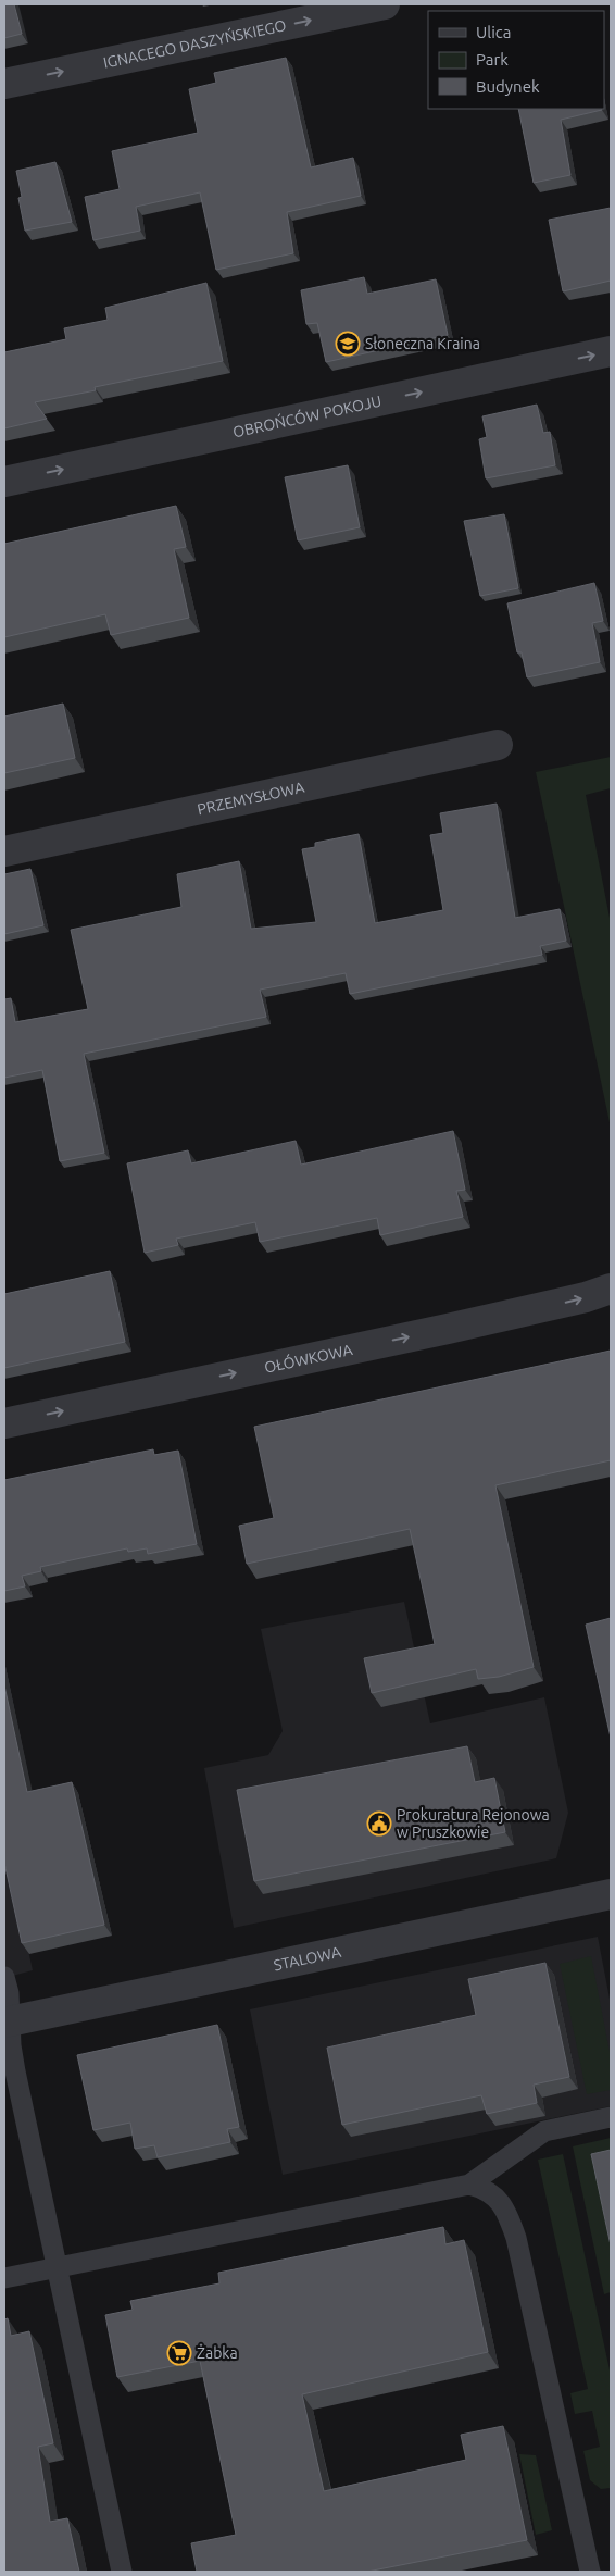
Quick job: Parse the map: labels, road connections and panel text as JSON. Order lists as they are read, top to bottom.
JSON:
{
  "streets": {
    "street": [
      "IGNACEGO DASZYŃSKIEGO",
      "OBROŃCÓW POKOJU",
      "PRZEMYSŁOWA",
      "OŁÓWKOWA",
      "STALOWA"
    ]
  },
  "one_way": ["IGNACEGO DASZYŃSKIEGO", "OBROŃCÓW POKOJU", "OŁÓWKOWA"],
  "places": {
    "school or university": ["Słoneczna Kraina"],
    "public building": ["Prokuratura Rejonowa w Pruszkowie"],
    "supermarket": ["Żabka"]
  },
  "legend": ["Ulica", "Park", "Budynek"]
}
